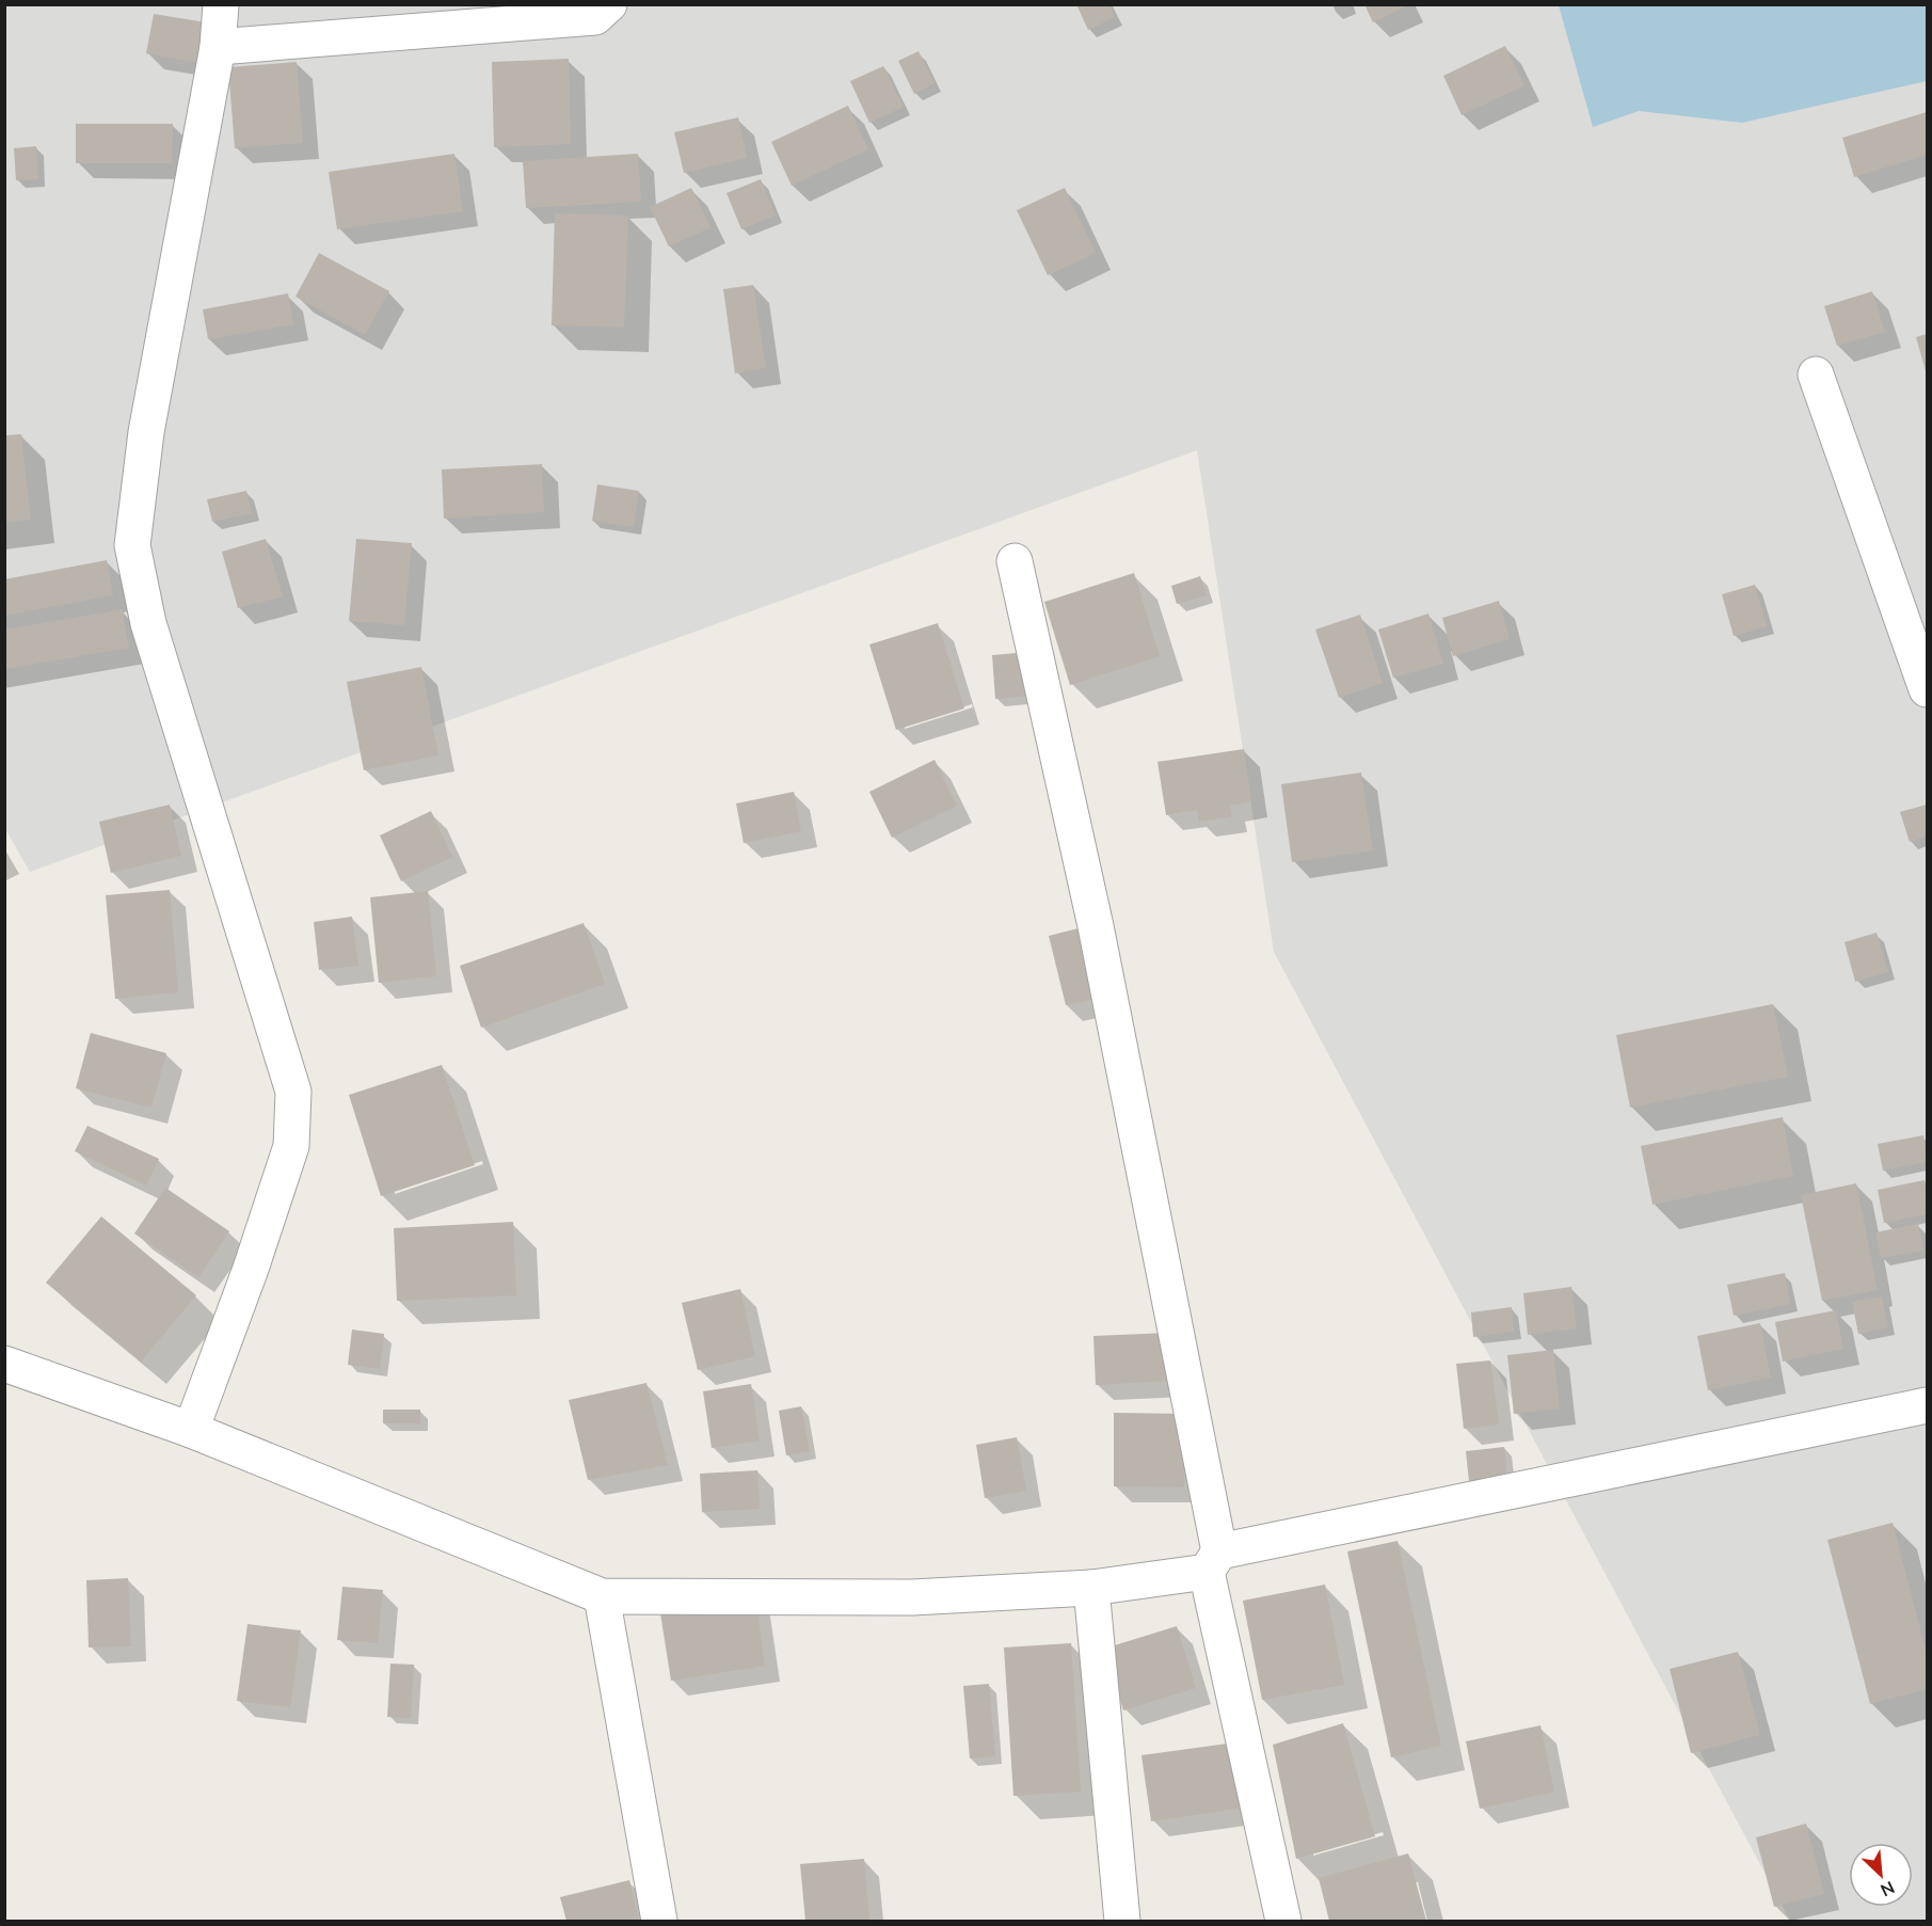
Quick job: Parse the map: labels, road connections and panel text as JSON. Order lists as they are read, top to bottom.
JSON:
{
  "north": "bottom right"
}
